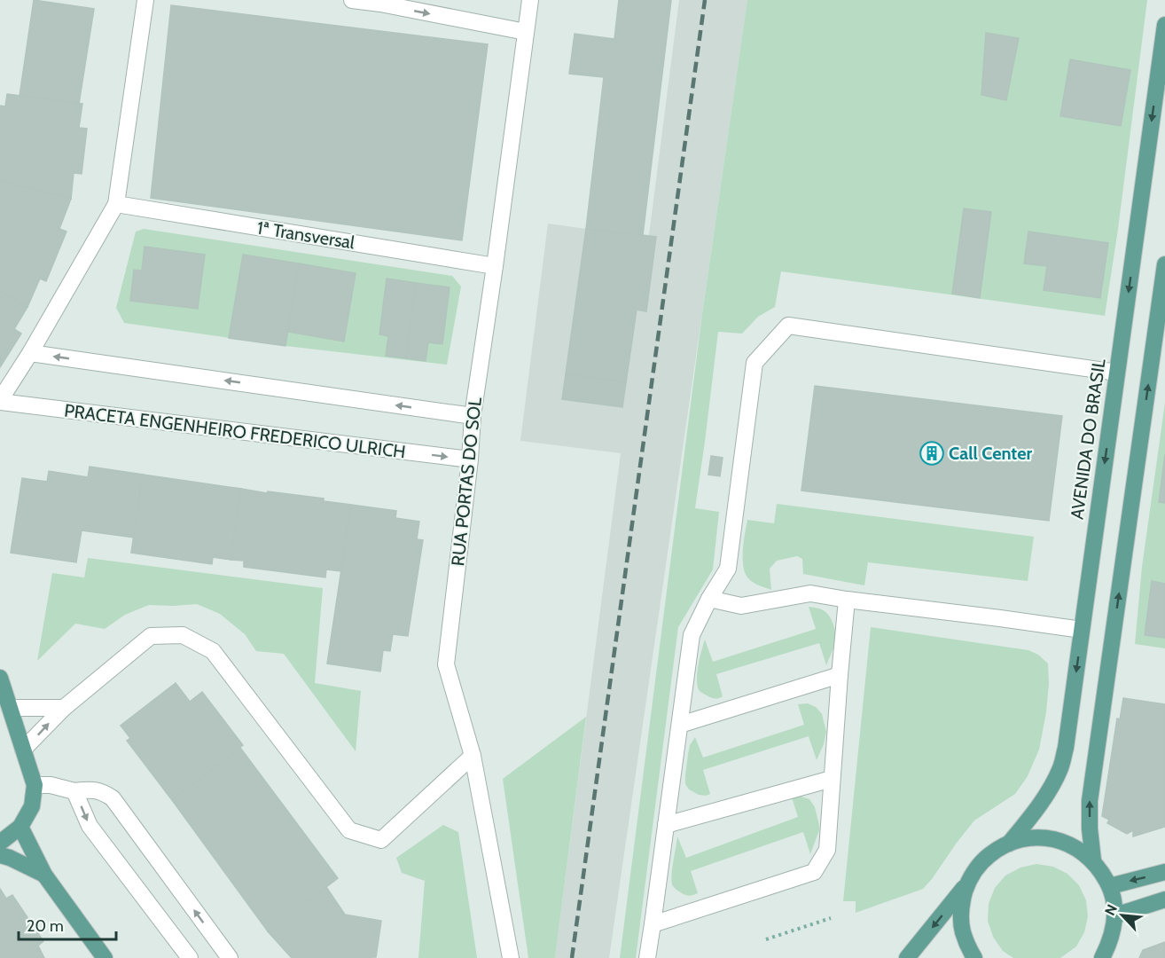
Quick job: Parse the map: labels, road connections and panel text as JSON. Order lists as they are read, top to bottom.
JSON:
{
  "streets": {
    "main road": ["AVENIDA DO BRASIL"],
    "street": ["1ª Transversal", "PRACETA ENGENHEIRO FREDERICO ULRICH", "RUA PORTAS DO SOL"]
  },
  "crossings": [
    ["1ª Transversal", "RUA PORTAS DO SOL"],
    ["PRACETA ENGENHEIRO FREDERICO ULRICH", "RUA PORTAS DO SOL"]
  ],
  "places": {
    "building": ["Call Center"]
  },
  "scale_bar": "20 m",
  "north": "top left"
}
